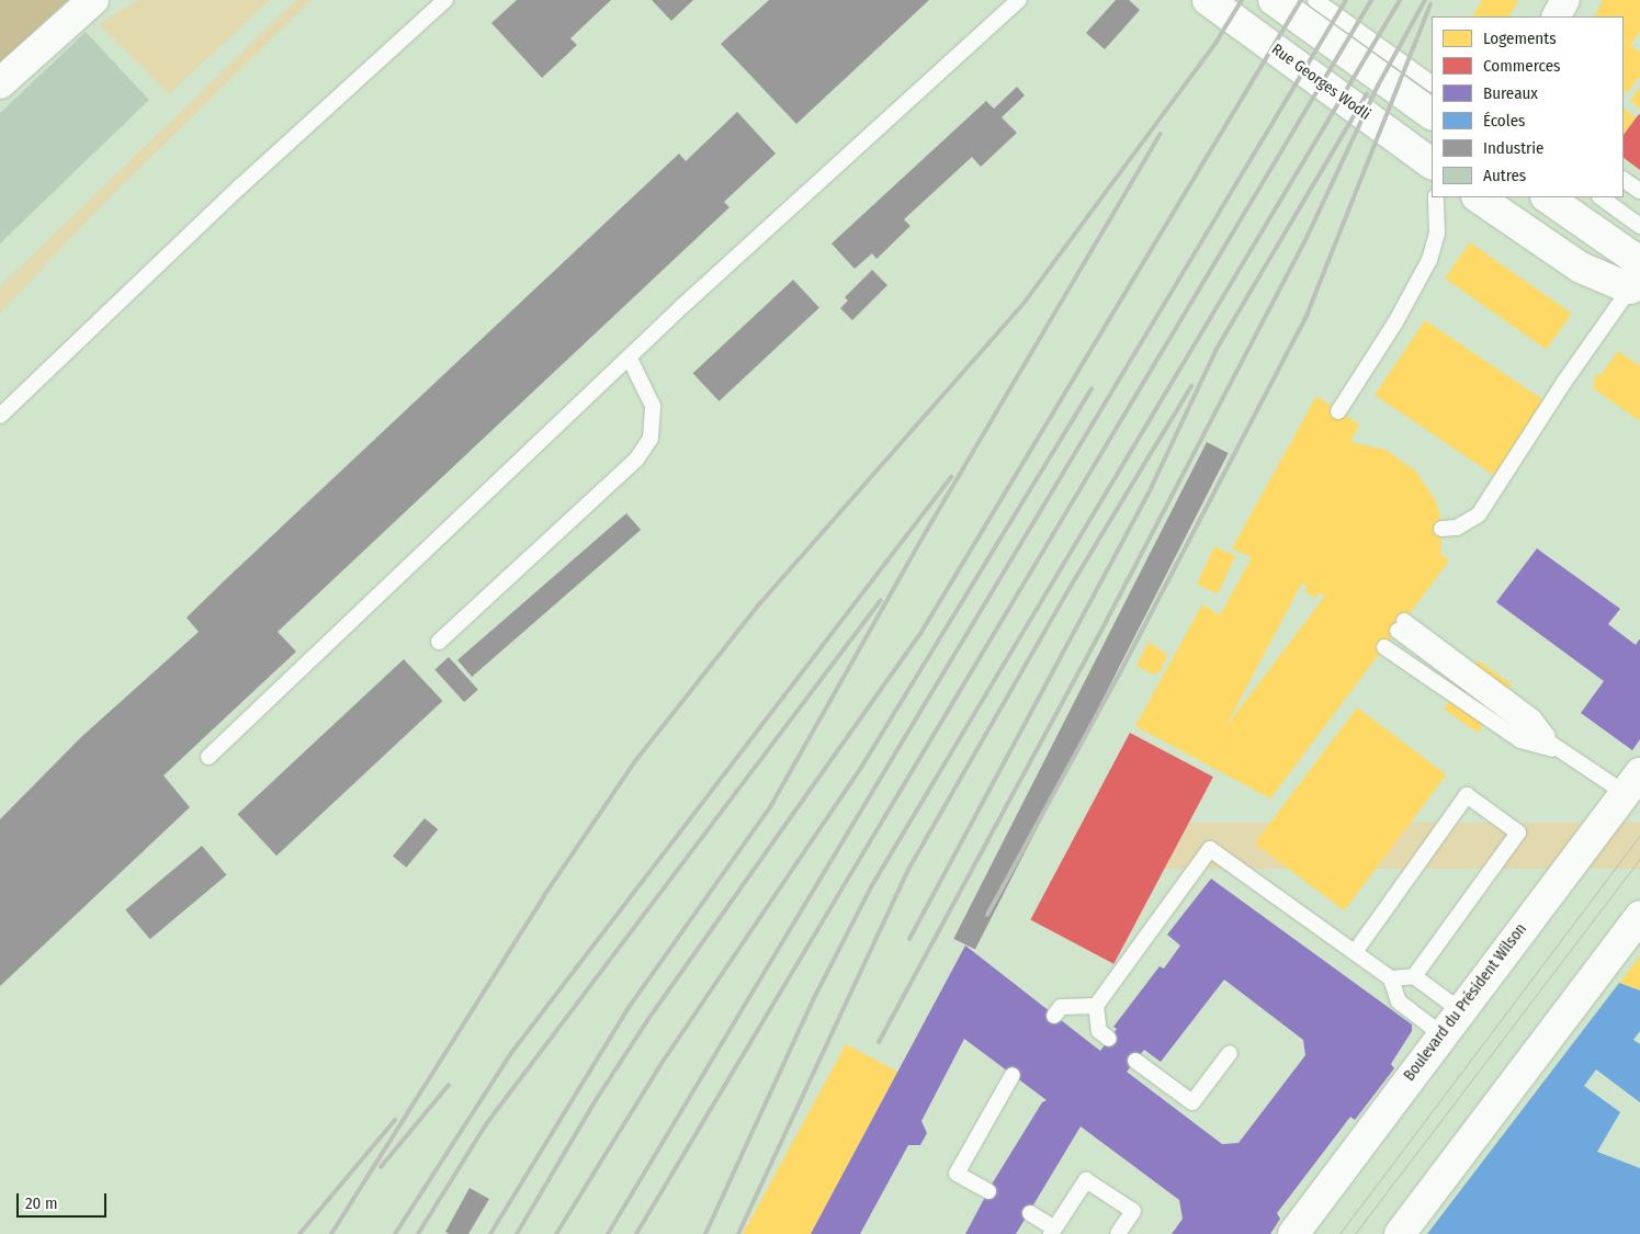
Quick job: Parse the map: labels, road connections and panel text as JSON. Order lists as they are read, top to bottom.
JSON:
{
  "streets": {
    "main road": ["Rue Georges Wodli", "Boulevard du Président Wilson"]
  },
  "legend": [
    "Logements",
    "Commerces",
    "Bureaux",
    "Écoles",
    "Industrie",
    "Autres"
  ],
  "scale_bar": "20 m"
}
